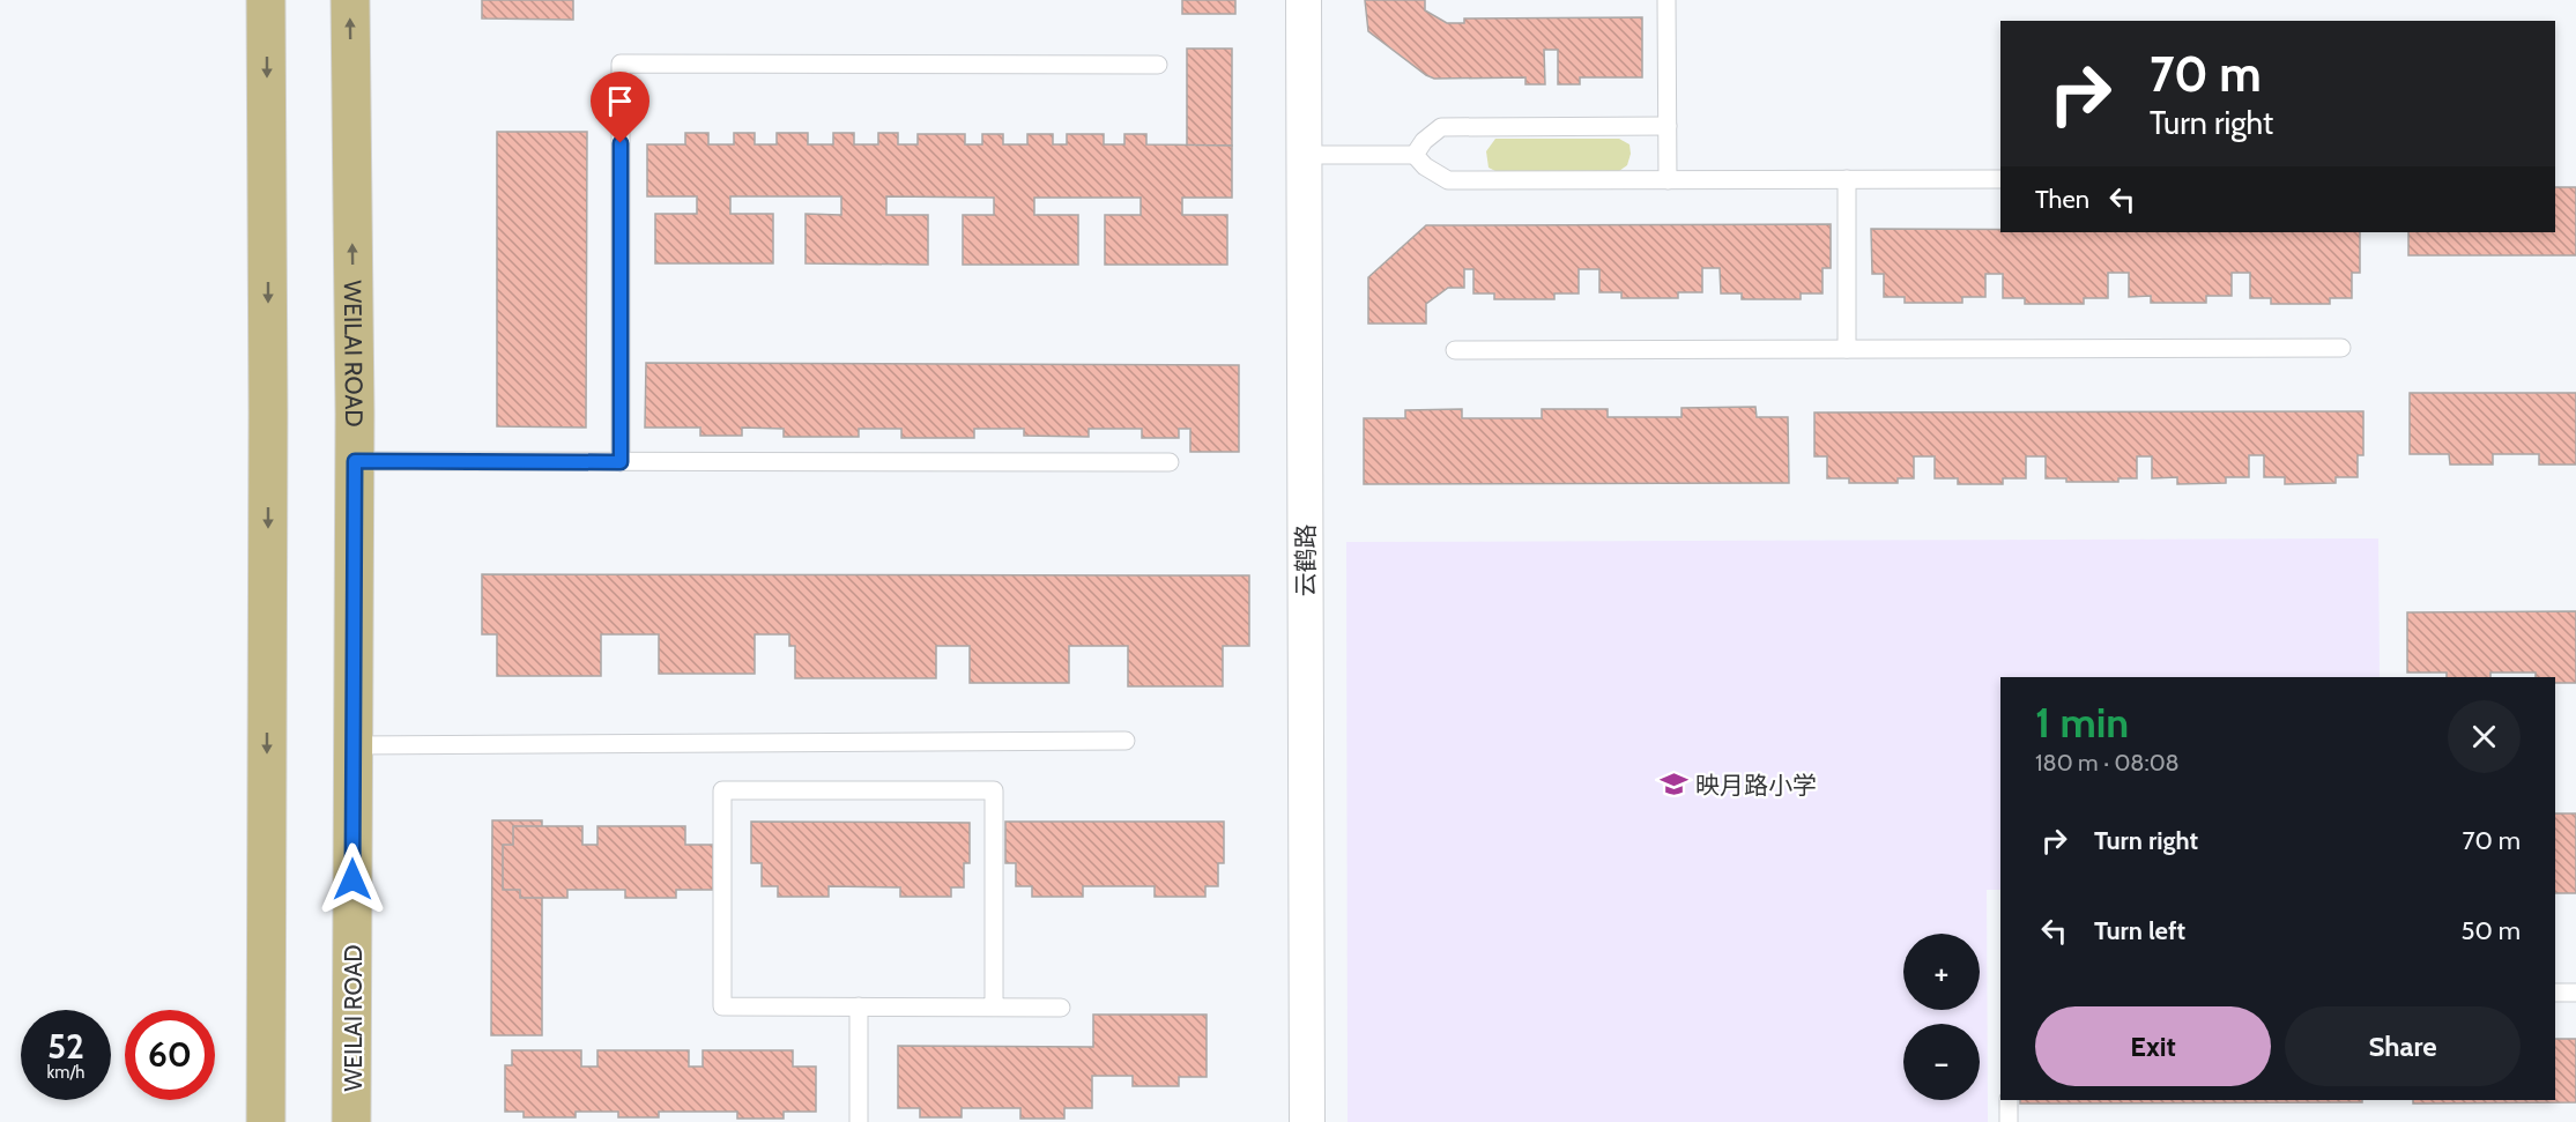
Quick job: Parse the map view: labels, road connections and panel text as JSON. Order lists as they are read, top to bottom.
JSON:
{
  "streets": {
    "main road": ["WEILAI ROAD"],
    "street": ["云鹤路"]
  },
  "places": {
    "school or university": ["映月路小学"]
  },
  "page": {
    "turn": ["70 m", "Turn right"],
    "then": "Then",
    "heading": ["1 min", "180 m · 08:08"],
    "list": [
      {
        "name": "Turn right",
        "value": "70 m"
      },
      {
        "name": "Turn left",
        "value": "50 m"
      }
    ],
    "map_buttons": ["+", "−"],
    "buttons": ["Exit", "Share"],
    "speed": "52 km/h",
    "limit": "60"
  }
}
